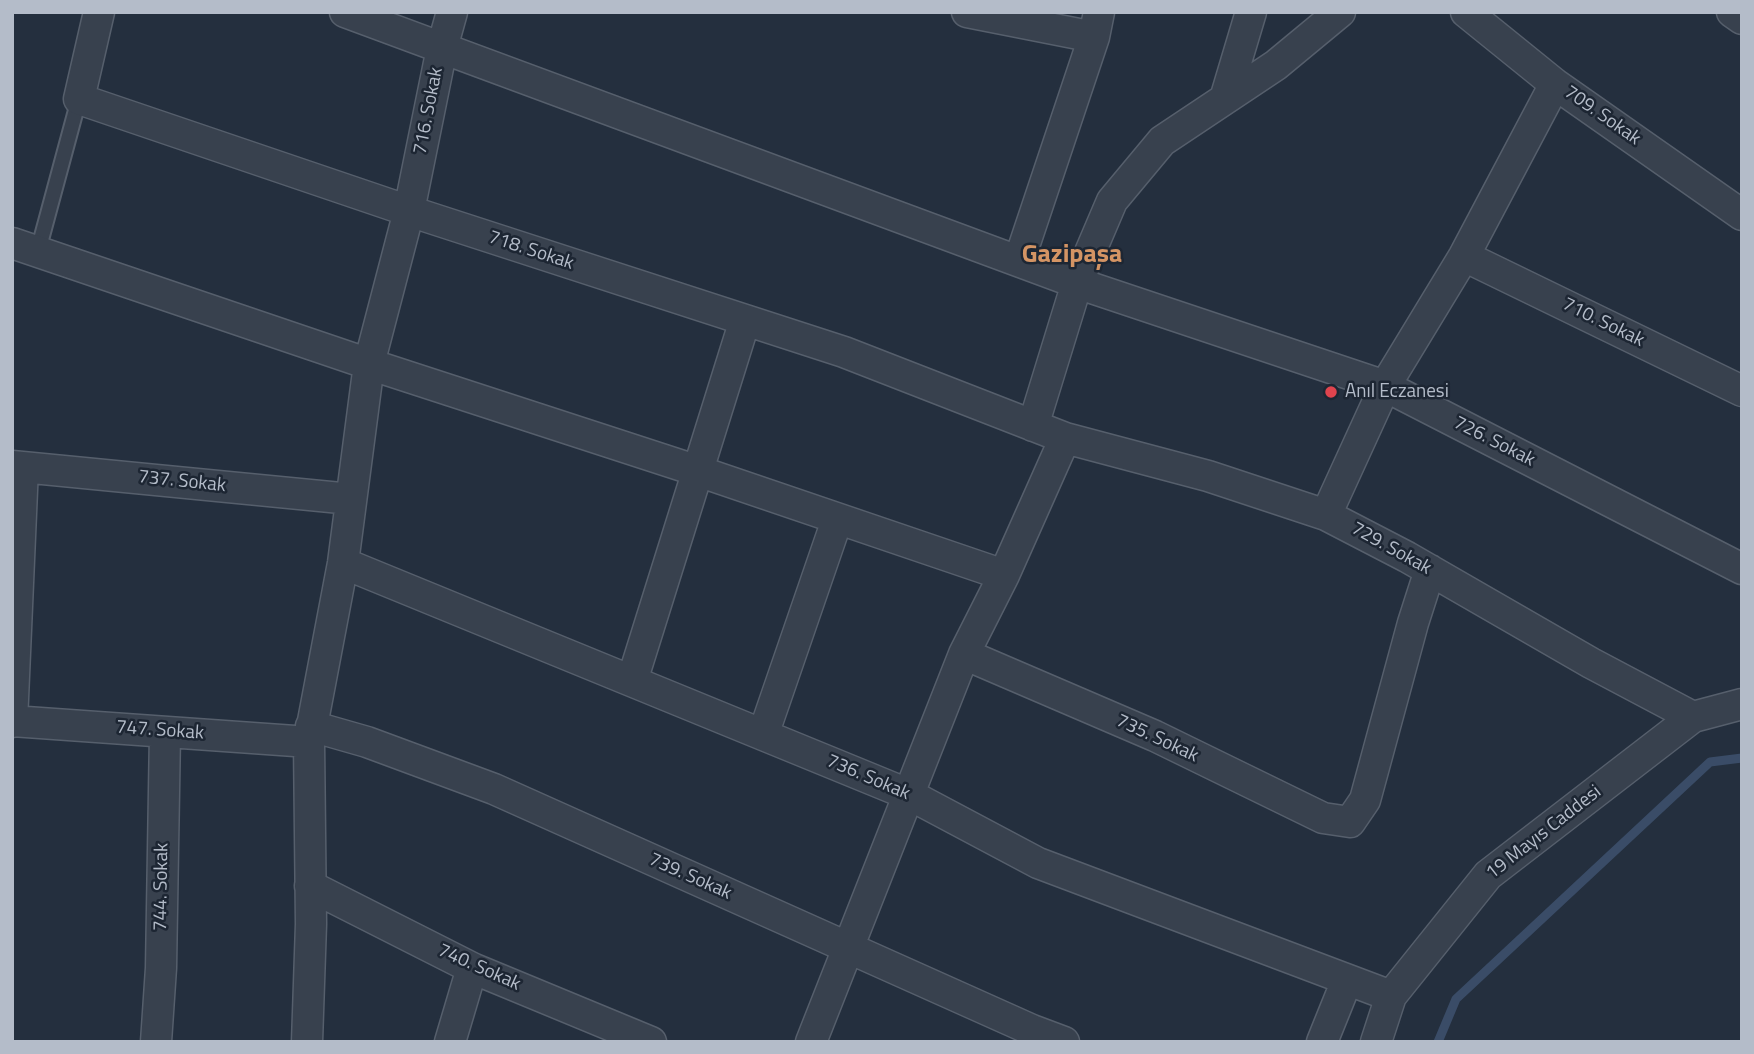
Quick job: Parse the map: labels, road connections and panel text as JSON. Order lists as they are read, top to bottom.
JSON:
{
  "streets": {
    "street": [
      "716. Sokak",
      "709. Sokak",
      "718. Sokak",
      "710. Sokak",
      "726. Sokak",
      "737. Sokak",
      "729. Sokak",
      "747. Sokak",
      "735. Sokak",
      "736. Sokak",
      "19 Mayıs Caddesi",
      "739. Sokak",
      "744. Sokak",
      "740. Sokak"
    ]
  },
  "crossings": [
    ["716. Sokak", "718. Sokak"],
    ["716. Sokak", "726. Sokak"],
    ["716. Sokak", "737. Sokak"],
    ["716. Sokak", "747. Sokak"],
    ["716. Sokak", "736. Sokak"],
    ["716. Sokak", "739. Sokak"],
    ["716. Sokak", "740. Sokak"],
    ["718. Sokak", "729. Sokak"],
    ["729. Sokak", "735. Sokak"],
    ["729. Sokak", "19 Mayıs Caddesi"],
    ["747. Sokak", "739. Sokak"],
    ["747. Sokak", "744. Sokak"],
    ["736. Sokak", "19 Mayıs Caddesi"]
  ],
  "districts": ["Gazipaşa"],
  "places": ["Anıl Eczanesi"]
}
